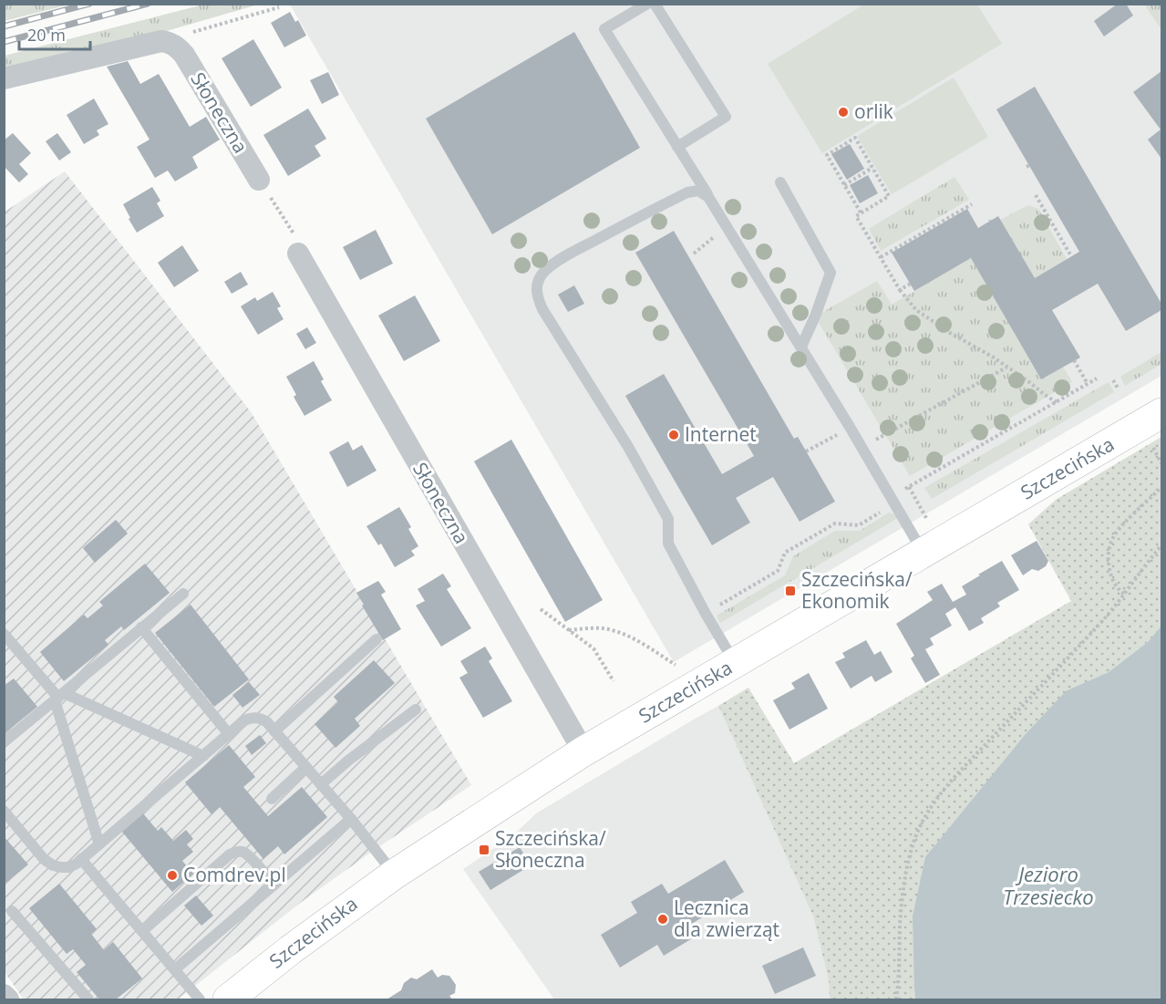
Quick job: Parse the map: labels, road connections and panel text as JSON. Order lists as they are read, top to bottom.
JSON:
{
  "streets": {
    "street": ["Słoneczna", "Szczecińska"]
  },
  "crossings": [
    ["Słoneczna", "Szczecińska"]
  ],
  "water": ["Jezioro Trzesiecko"],
  "places": {
    "other": [
      "orlik",
      "Internet",
      "Comdrev.pl",
      "Lecznica dla zwierząt"
    ],
    "transit": ["Szczecińska/ Ekonomik", "Szczecińska/ Słoneczna"]
  },
  "scale_bar": "20 m"
}
